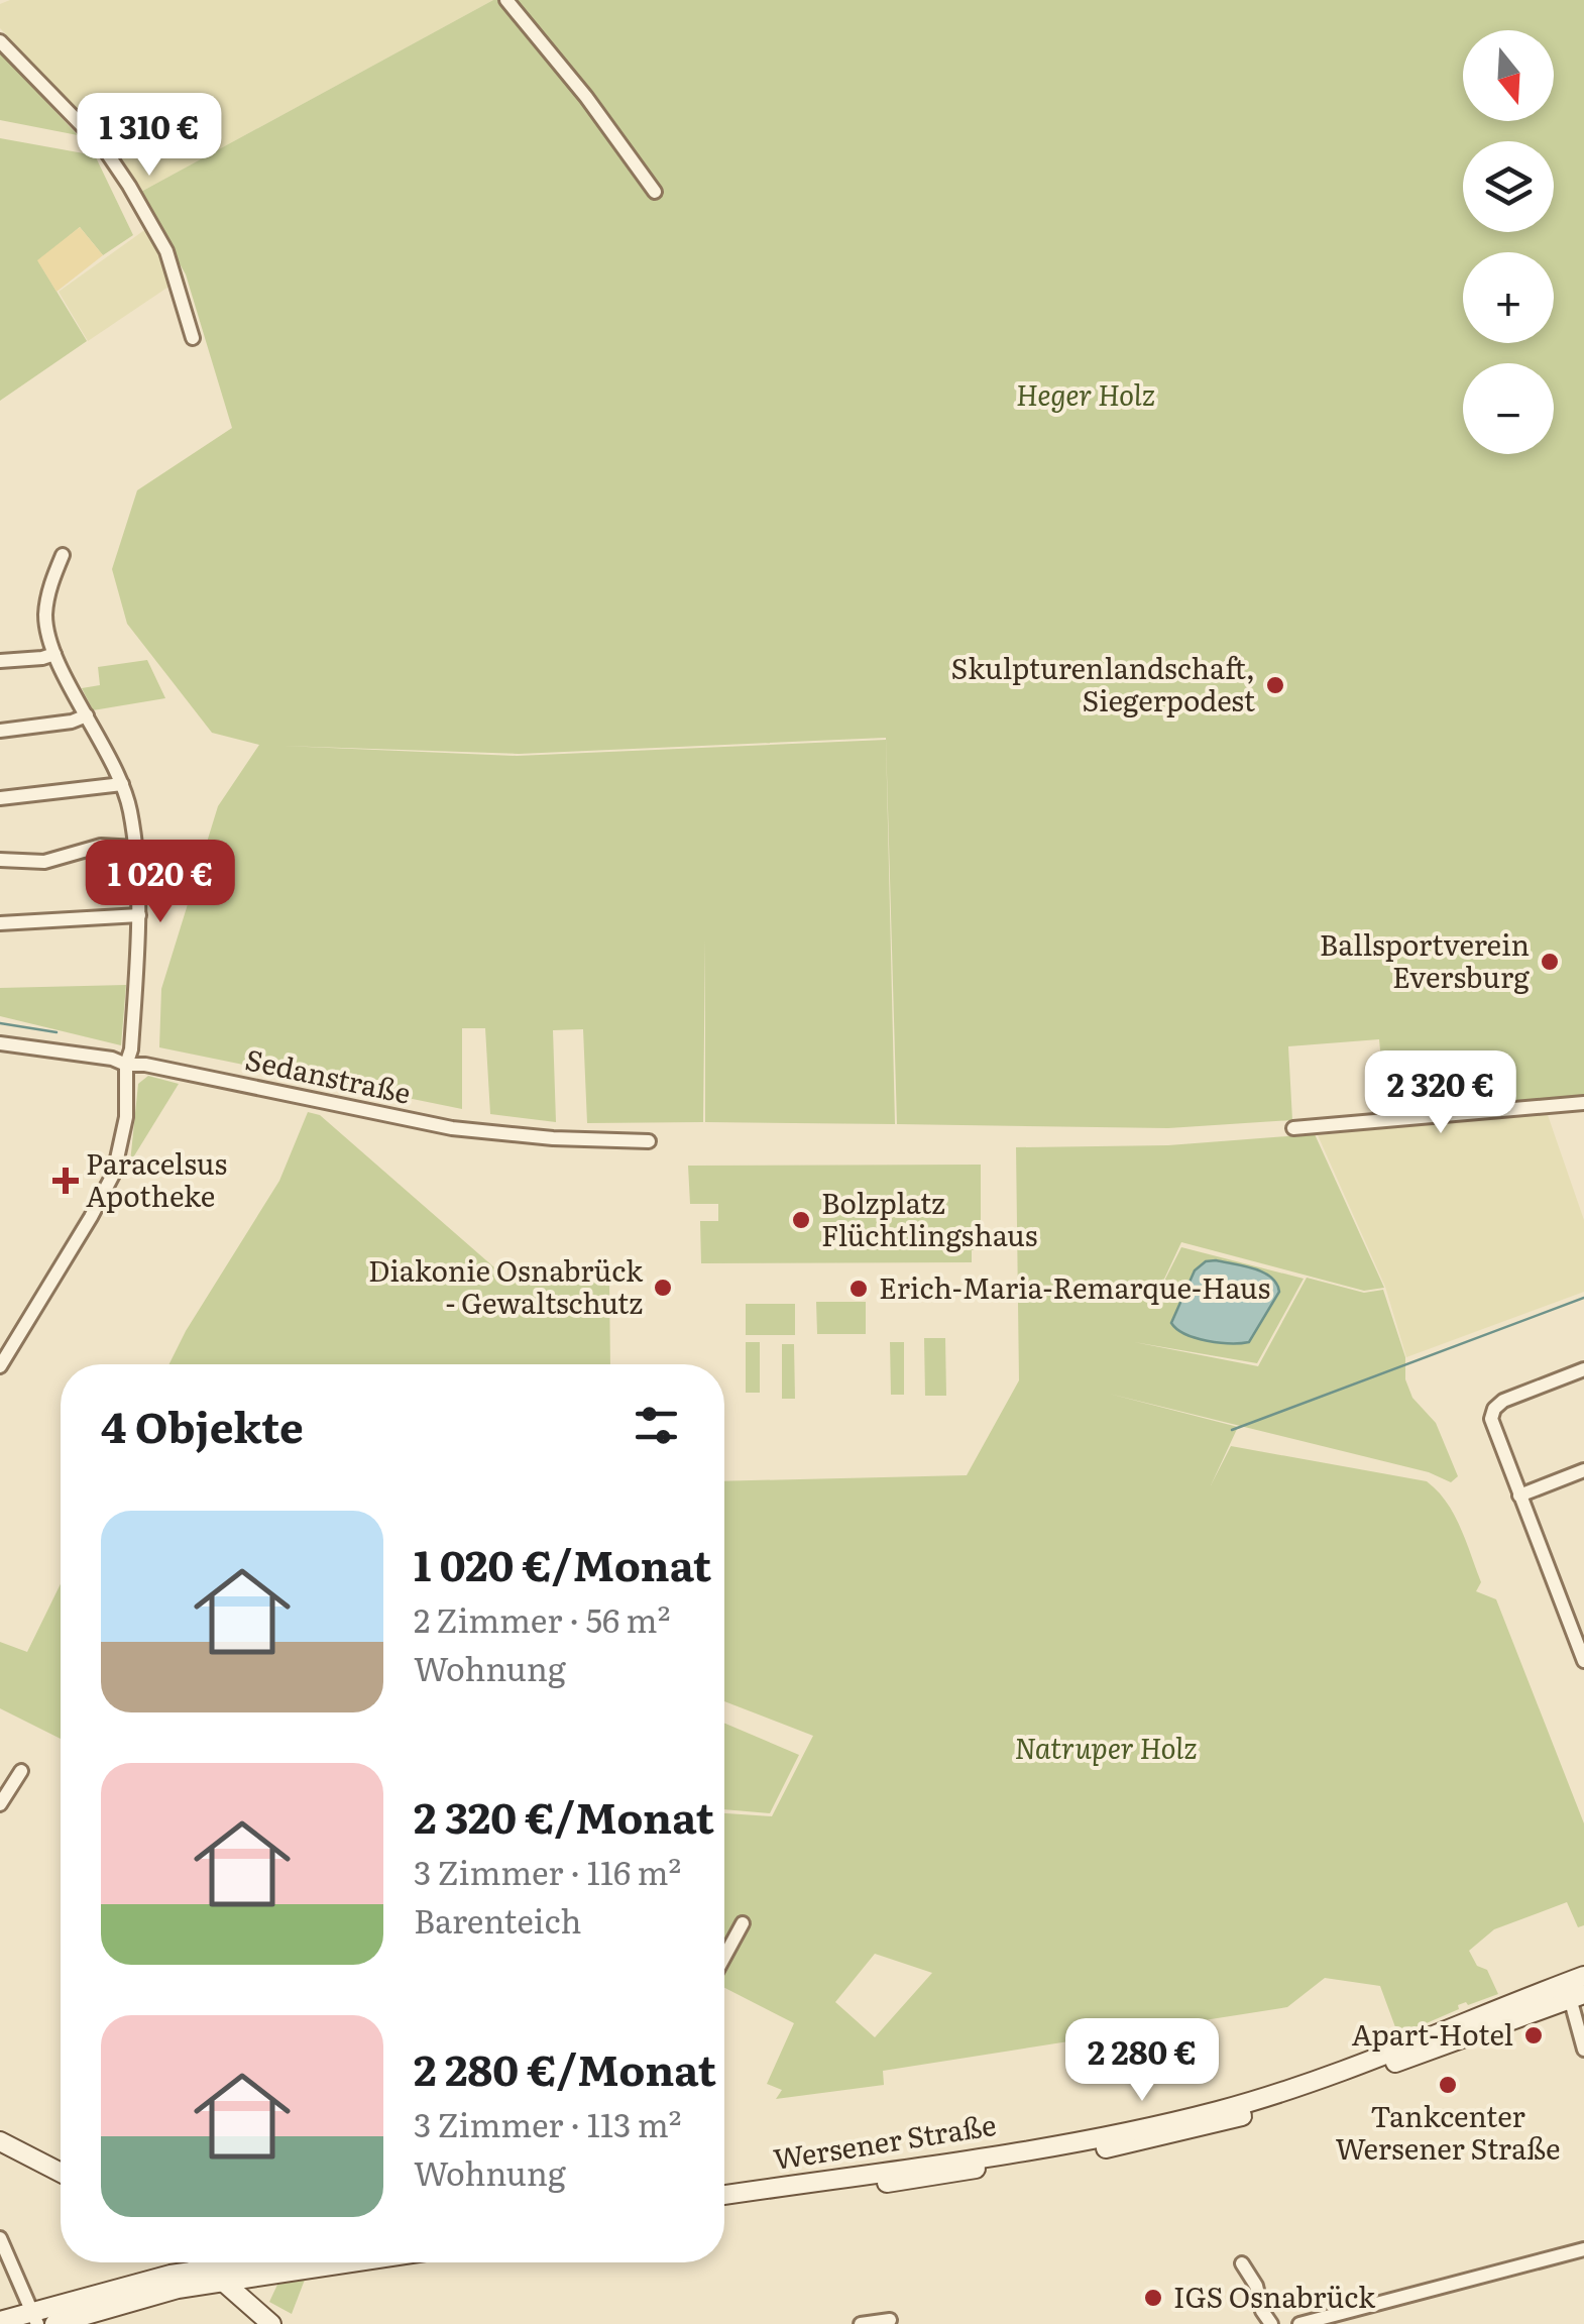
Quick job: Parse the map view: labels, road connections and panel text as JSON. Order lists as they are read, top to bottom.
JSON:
{
  "streets": {
    "main road": ["Wersener Straße"],
    "street": ["Sedanstraße"]
  },
  "parks": ["Heger Holz", "Natruper Holz"],
  "places": {
    "other": [
      "Skulpturenlandschaft, Siegerpodest",
      "Ballsportverein Eversburg",
      "Bolzplatz Flüchtlingshaus",
      "Diakonie Osnabrück - Gewaltschutz",
      "Erich-Maria-Remarque-Haus",
      "Apart-Hotel",
      "Tankcenter Wersener Straße",
      "IGS Osnabrück"
    ],
    "health": ["Paracelsus Apotheke"]
  },
  "north": "bottom",
  "page": {
    "map_buttons": ["+", "−"],
    "price": [
      "1 310 €",
      "1 020 €",
      "2 320 €",
      "2 280 €"
    ],
    "heading": "4 Objekte",
    "list": [
      {
        "name": "1 020 €/Monat",
        "note": "2 Zimmer · 56 m² · Wohnung"
      },
      {
        "name": "2 320 €/Monat",
        "note": "3 Zimmer · 116 m² · Barenteich"
      },
      {
        "name": "2 280 €/Monat",
        "note": "3 Zimmer · 113 m² · Wohnung"
      }
    ]
  }
}
